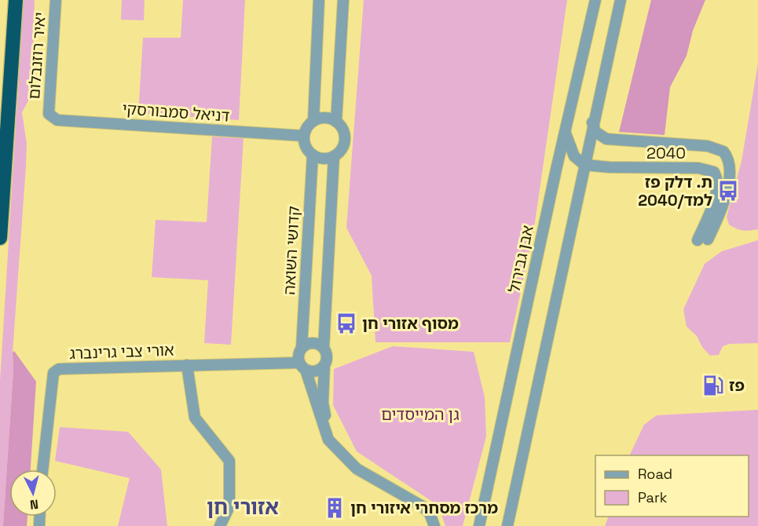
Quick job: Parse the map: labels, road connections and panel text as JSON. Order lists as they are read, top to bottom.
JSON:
{
  "streets": {
    "street": [
      "יאיר רוזנבלום",
      "דניאל סמבורסקי",
      "2040",
      "קדושי השואה",
      "אבן גבירול",
      "אורי צבי גרינברג"
    ]
  },
  "crossings": [
    ["יאיר רוזנבלום", "דניאל סמבורסקי"],
    ["דניאל סמבורסקי", "קדושי השואה"],
    ["קדושי השואה", "אורי צבי גרינברג"]
  ],
  "districts": ["אזורי חן"],
  "parks": ["גן המייסדים"],
  "places": {
    "bus stop": ["ת. דלק פז למד/2040", "מסוף אזורי חן"],
    "fuel station": ["פז"],
    "building": ["מרכז מסחרי איזורי חן"]
  },
  "legend": ["Road", "Park"],
  "north": "bottom"
}
